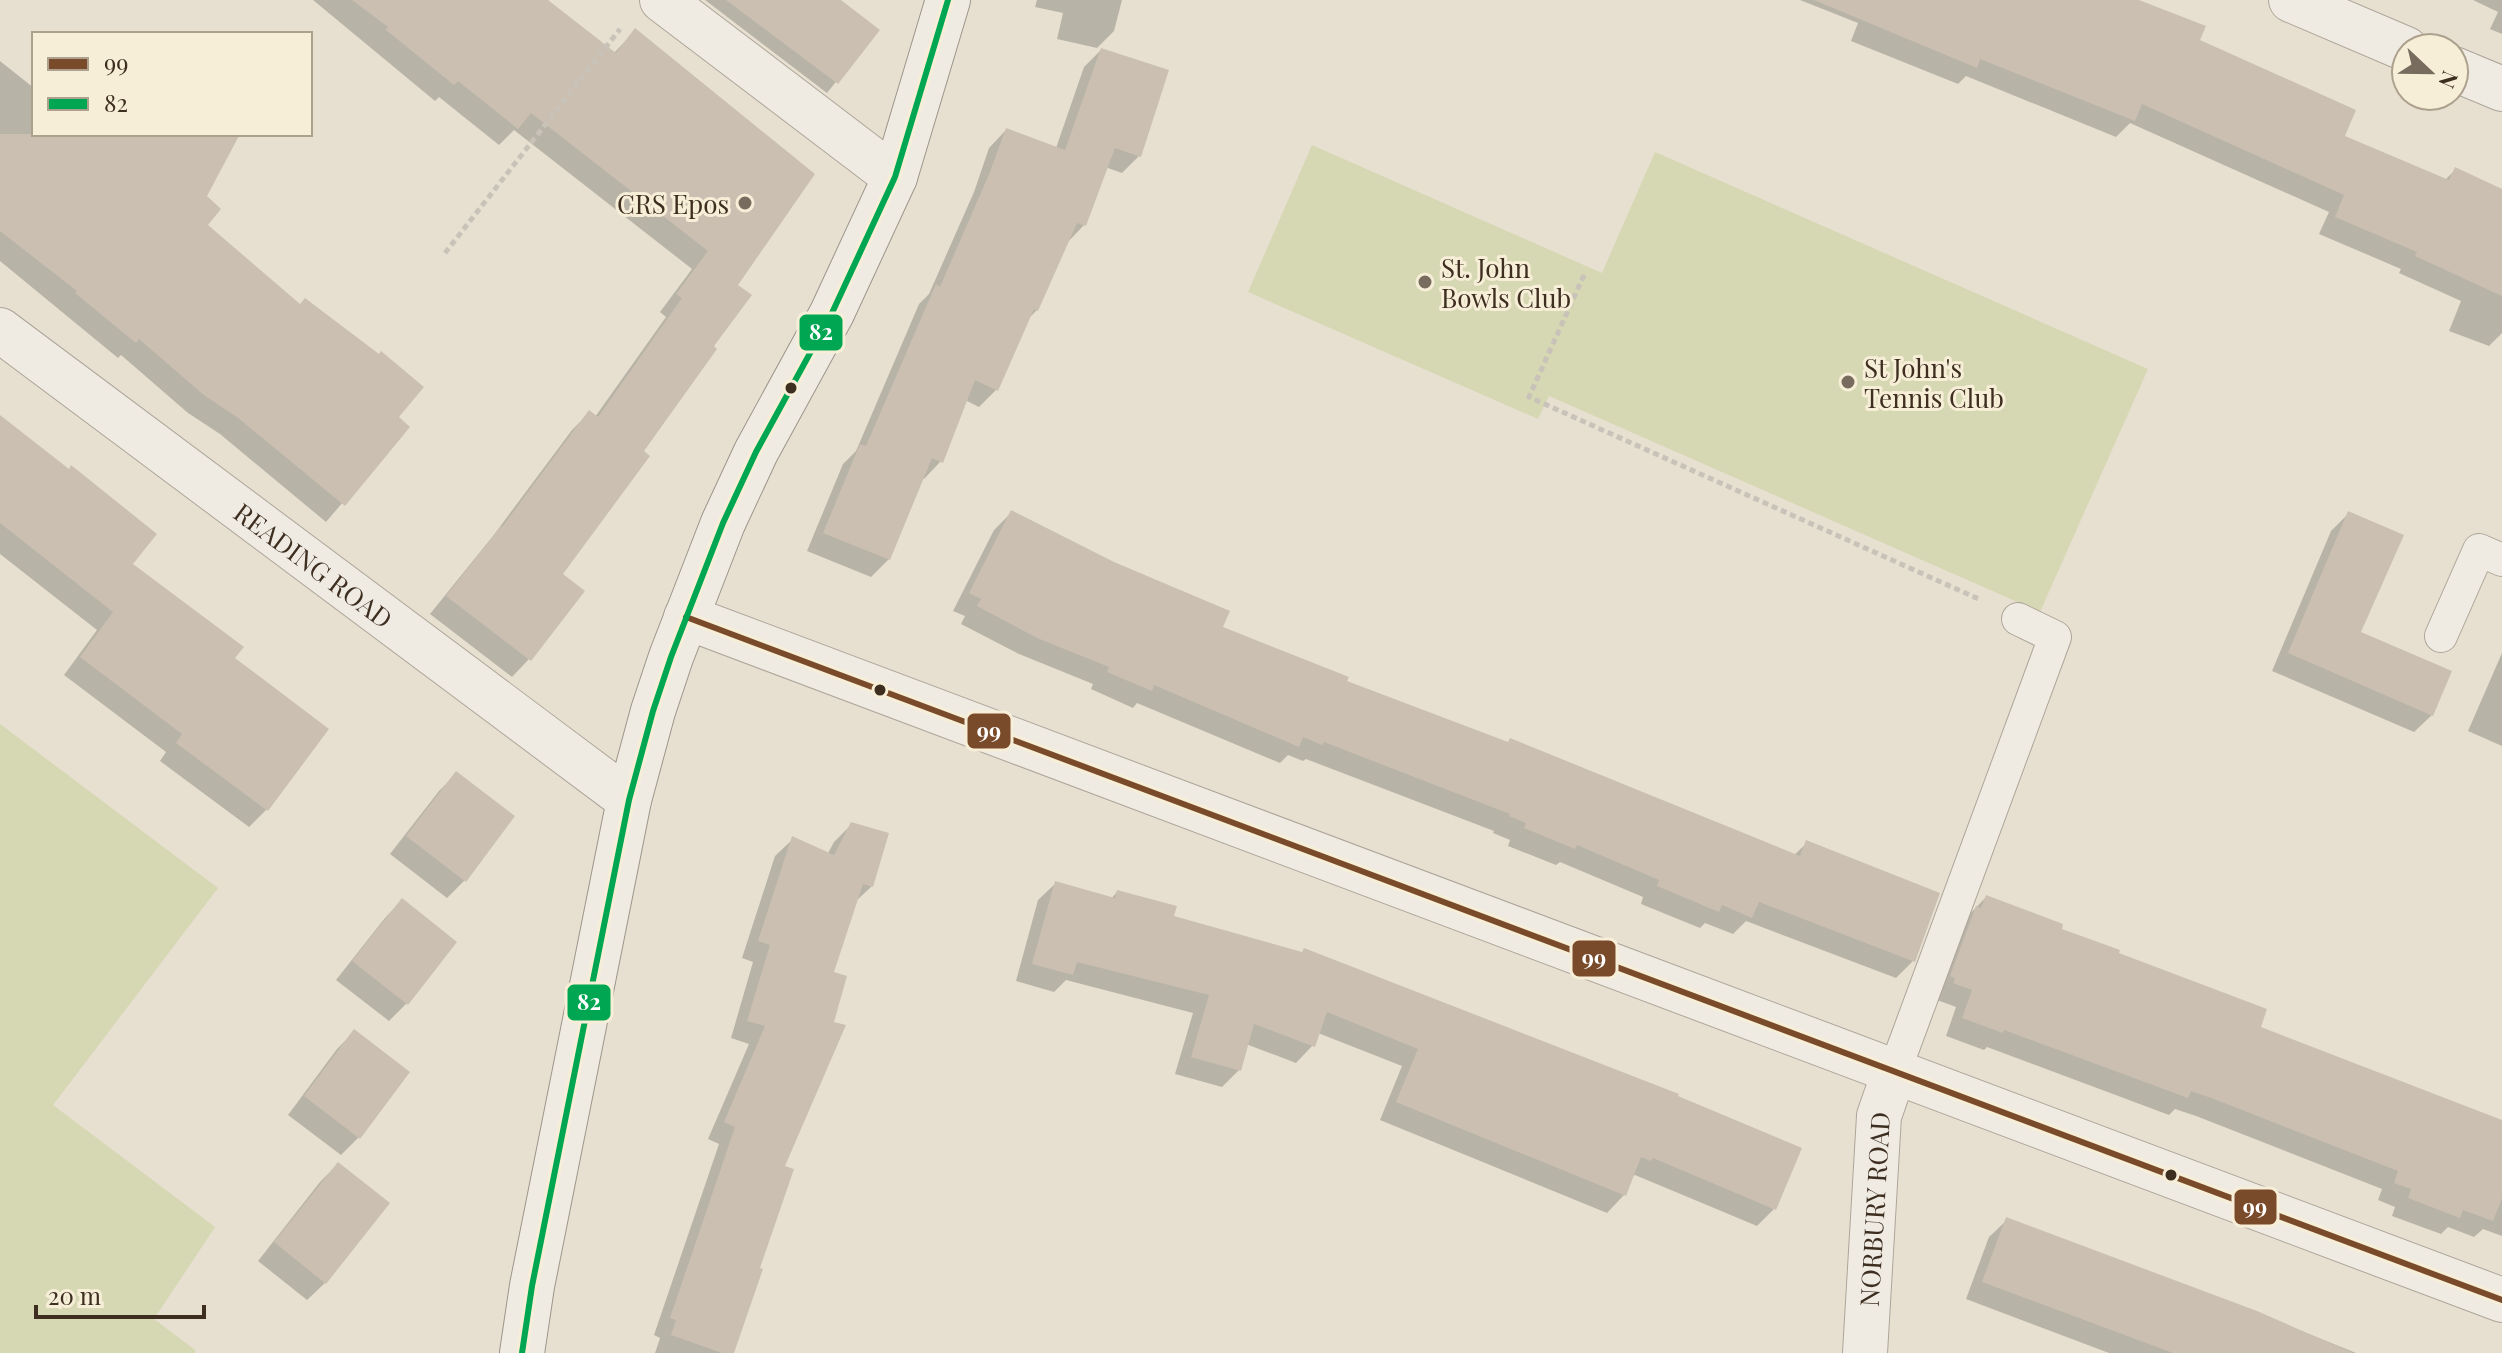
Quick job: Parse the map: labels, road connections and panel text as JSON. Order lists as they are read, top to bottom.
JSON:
{
  "streets": {
    "street": ["READING ROAD", "NORBURY ROAD"]
  },
  "places": ["CRS Epos", "St. John Bowls Club", "St John's Tennis Club"],
  "lines": ["transit line 82", "transit line 99"],
  "legend": ["99", "82"],
  "scale_bar": "20 m",
  "north": "right"
}
